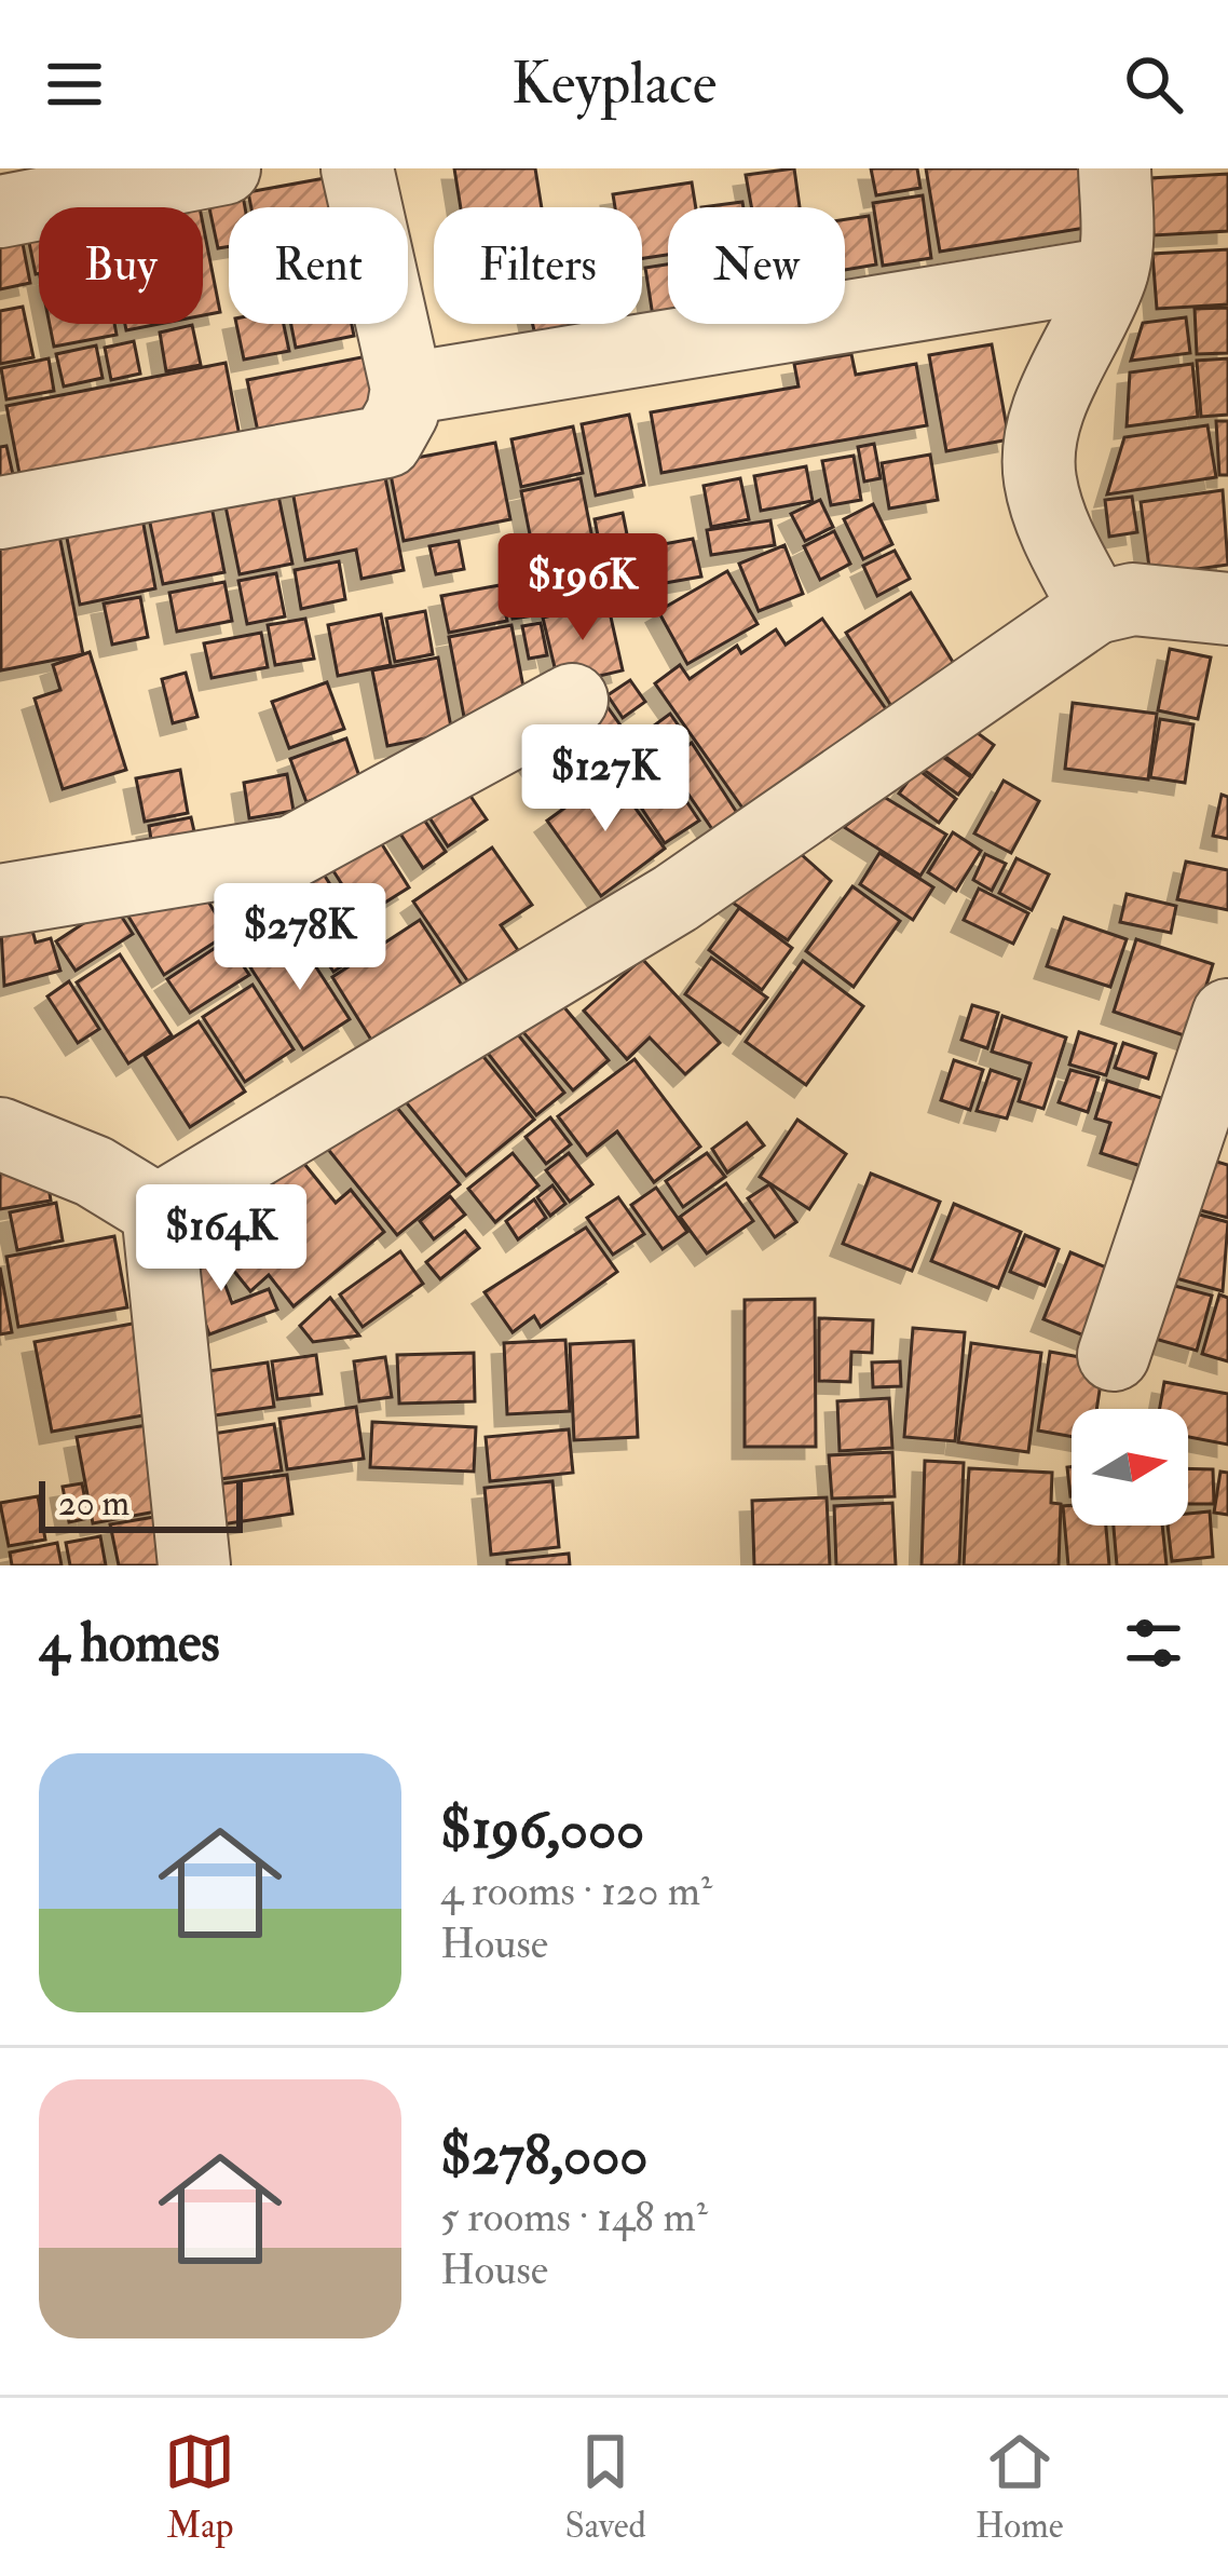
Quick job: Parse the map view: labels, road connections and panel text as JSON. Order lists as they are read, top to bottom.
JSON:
{
  "scale_bar": "20 m",
  "north": "right",
  "page": {
    "header": "Keyplace",
    "chip": [
      "Buy",
      "Rent",
      "Filters",
      "New"
    ],
    "price": [
      "$196K",
      "$127K",
      "$278K",
      "$164K"
    ],
    "scale": "20 m",
    "heading": "4 homes",
    "list": [
      {
        "name": "$196,000",
        "note": "4 rooms · 120 m² · House"
      },
      {
        "name": "$278,000",
        "note": "5 rooms · 148 m² · House"
      }
    ],
    "tabs": ["Map", "Saved", "Home"]
  }
}
